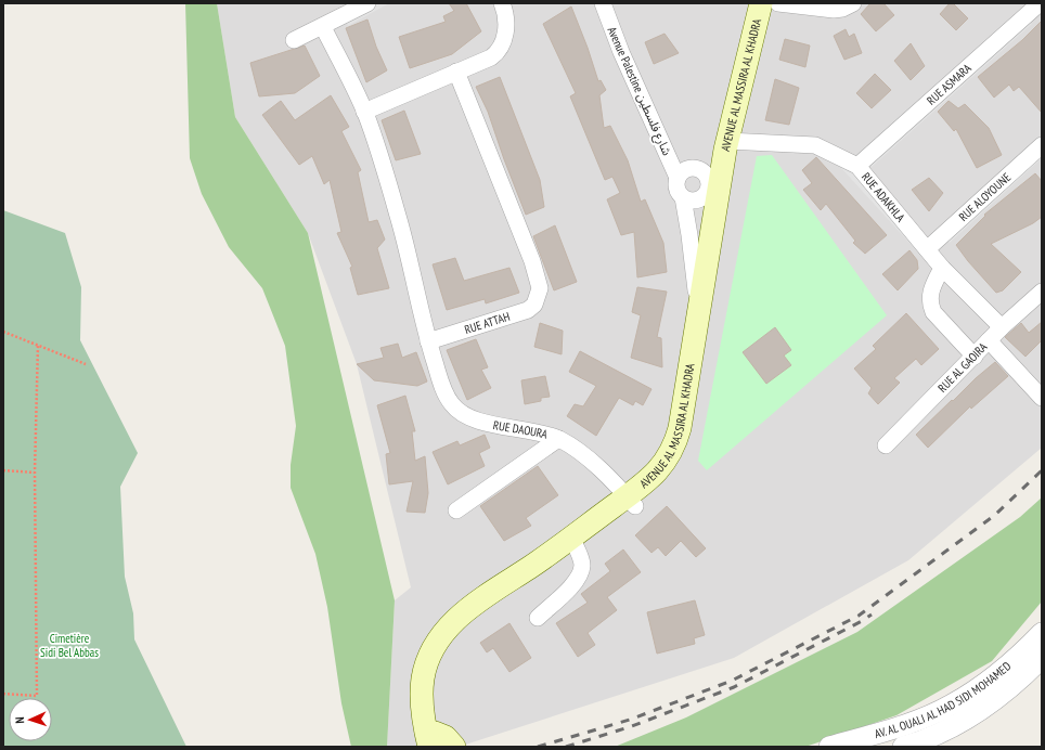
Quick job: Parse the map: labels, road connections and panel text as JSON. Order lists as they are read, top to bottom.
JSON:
{
  "streets": {
    "main road": ["AVENUE AL MASSIRA AL KHADRA"],
    "street": [
      "RUE ASMARA",
      "Avenue Palestine شارع فلسطين",
      "RUE ADAKHLA",
      "RUE ALOYOUNE",
      "RUE ATTAH",
      "RUE AL GAOIRA",
      "RUE DAOURA",
      "AV. AL OUALI AL HAD SIDI MOHAMED"
    ]
  },
  "crossings": [
    ["AVENUE AL MASSIRA AL KHADRA", "RUE ADAKHLA"],
    ["AVENUE AL MASSIRA AL KHADRA", "RUE DAOURA"],
    ["RUE ASMARA", "RUE ADAKHLA"],
    ["RUE ADAKHLA", "RUE ALOYOUNE"],
    ["RUE ADAKHLA", "RUE AL GAOIRA"],
    ["RUE ATTAH", "RUE DAOURA"]
  ],
  "parks": ["Cimetière Sidi Bel Abbas"],
  "north": "left"
}
